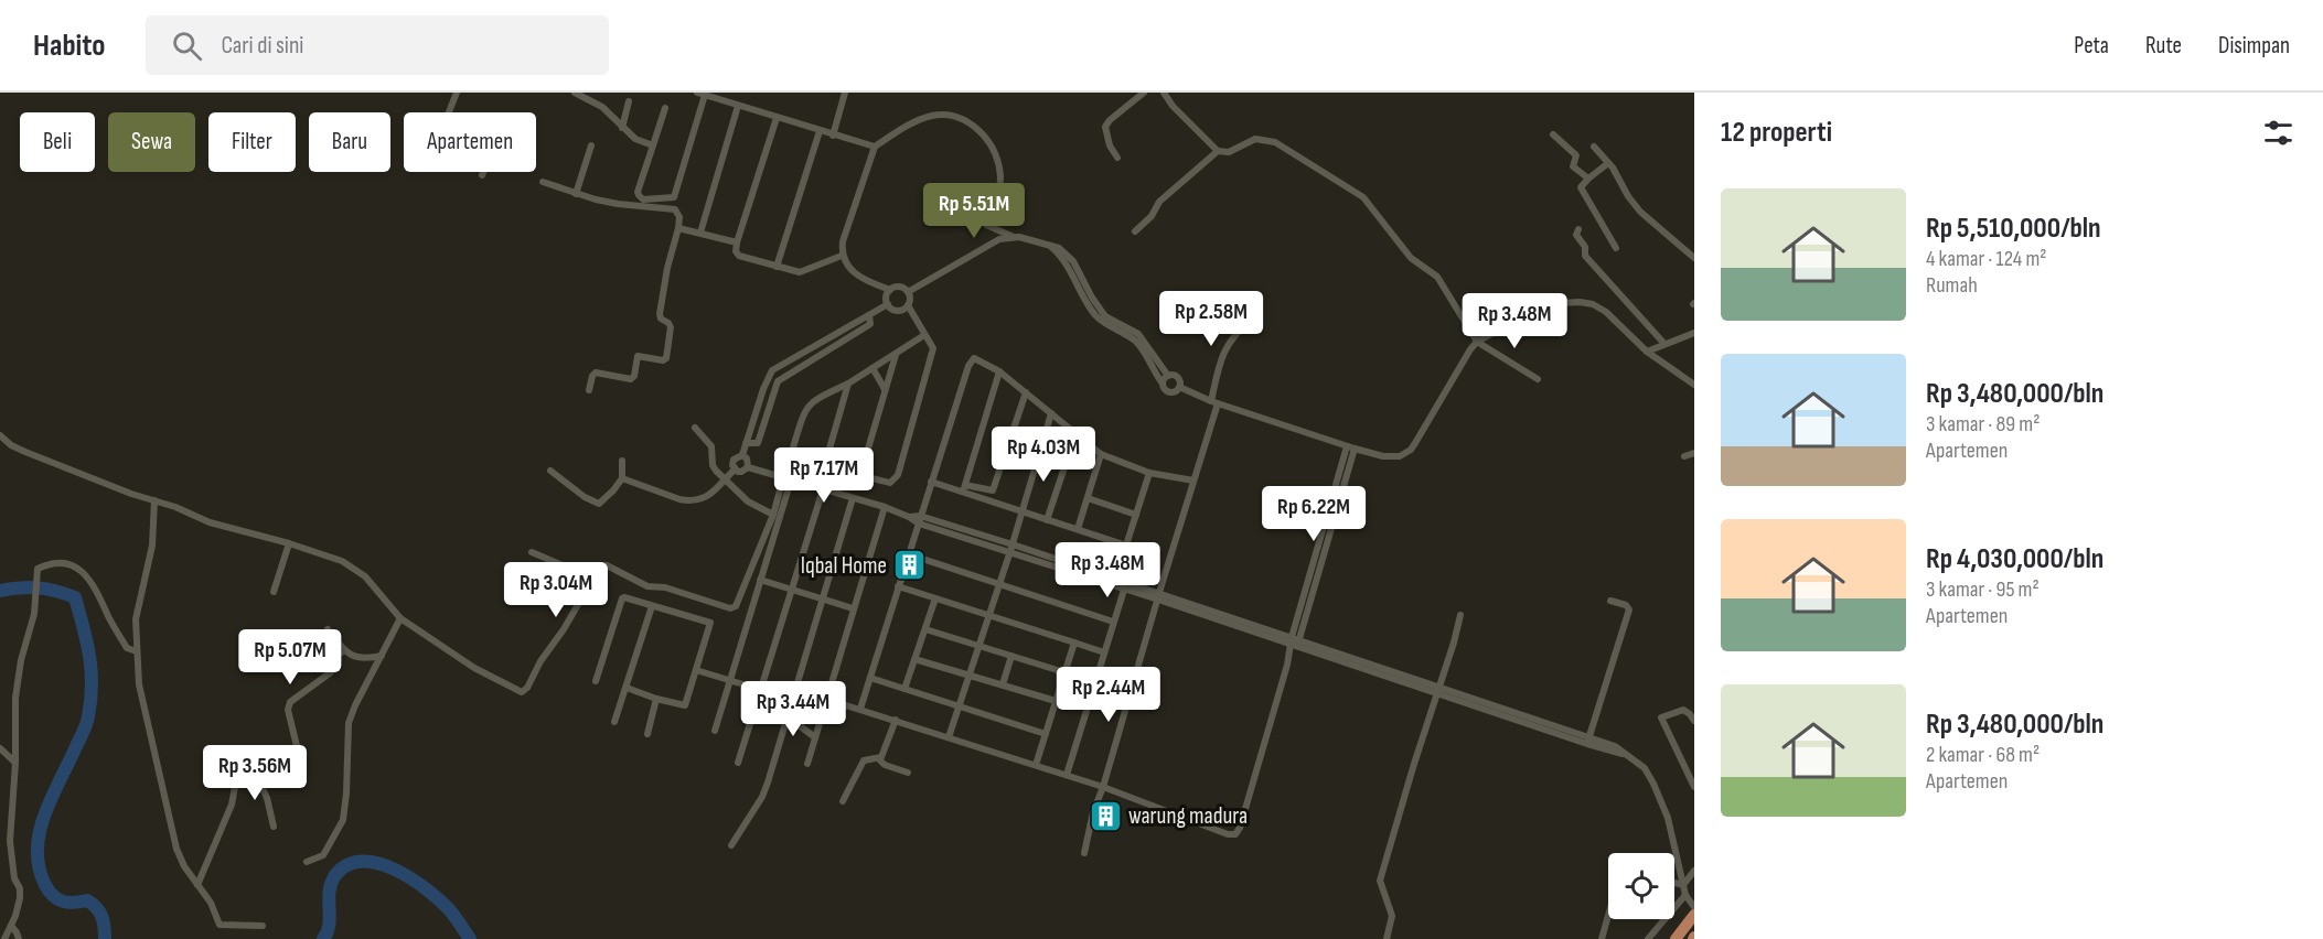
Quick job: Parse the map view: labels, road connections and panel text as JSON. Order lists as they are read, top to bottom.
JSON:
{
  "places": {
    "building": ["Iqbal Home", "warung madura"]
  },
  "page": {
    "header": "Habito",
    "search": "Cari di sini",
    "nav": ["Peta", "Rute", "Disimpan"],
    "heading": "12 properti",
    "chip": [
      "Beli",
      "Sewa",
      "Filter",
      "Baru",
      "Apartemen"
    ],
    "list": [
      {
        "name": "Rp 5,510,000/bln",
        "note": "4 kamar · 124 m² · Rumah"
      },
      {
        "name": "Rp 3,480,000/bln",
        "note": "3 kamar · 89 m² · Apartemen"
      },
      {
        "name": "Rp 4,030,000/bln",
        "note": "3 kamar · 95 m² · Apartemen"
      },
      {
        "name": "Rp 3,480,000/bln",
        "note": "2 kamar · 68 m² · Apartemen"
      }
    ],
    "price": [
      "Rp 5.51M",
      "Rp 2.58M",
      "Rp 3.48M",
      "Rp 4.03M",
      "Rp 7.17M",
      "Rp 6.22M",
      "Rp 3.48M",
      "Rp 3.04M",
      "Rp 5.07M",
      "Rp 2.44M",
      "Rp 3.44M",
      "Rp 3.56M"
    ]
  }
}
